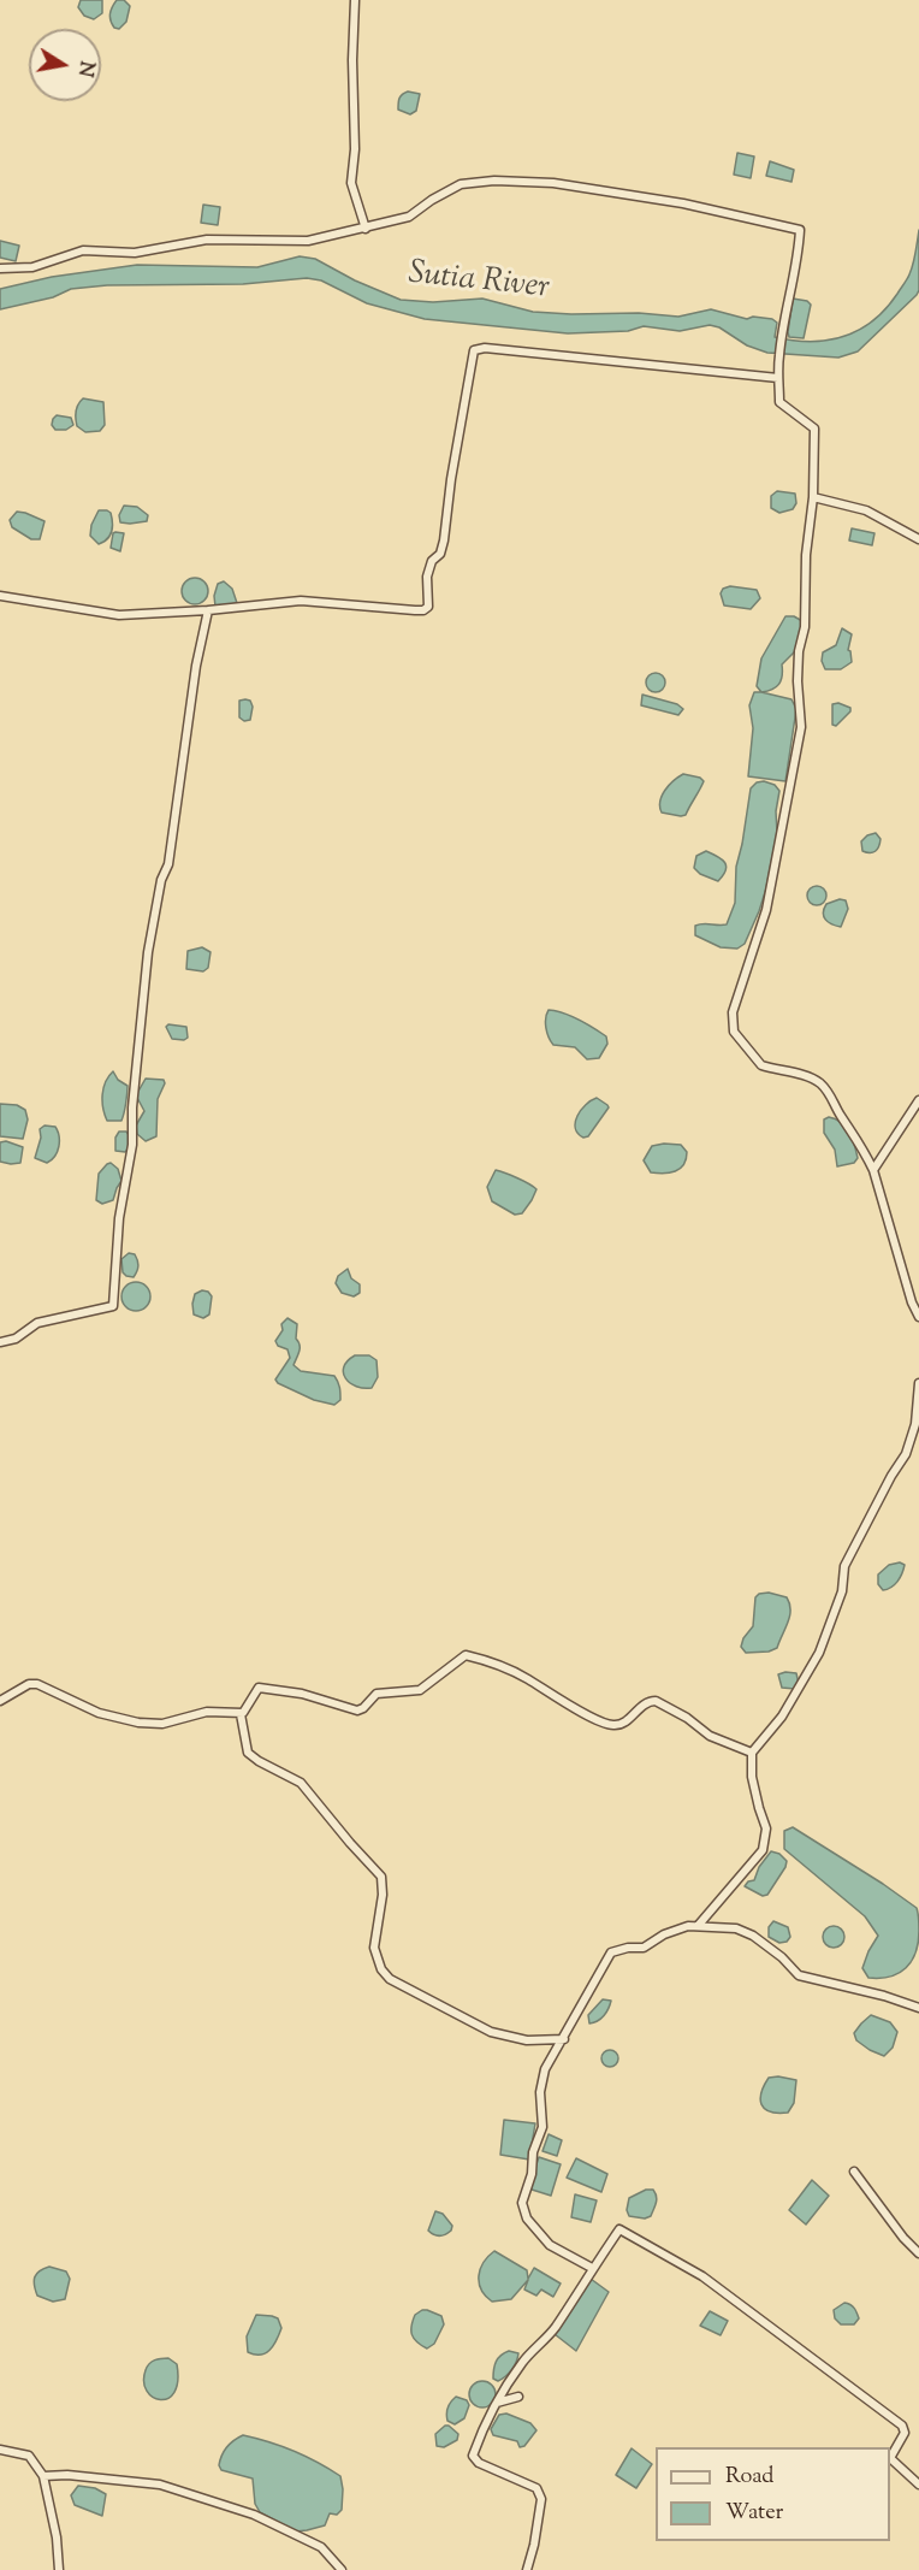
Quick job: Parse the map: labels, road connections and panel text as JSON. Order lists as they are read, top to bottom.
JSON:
{
  "water": ["Sutia River"],
  "legend": ["Road", "Water"],
  "north": "right"
}
